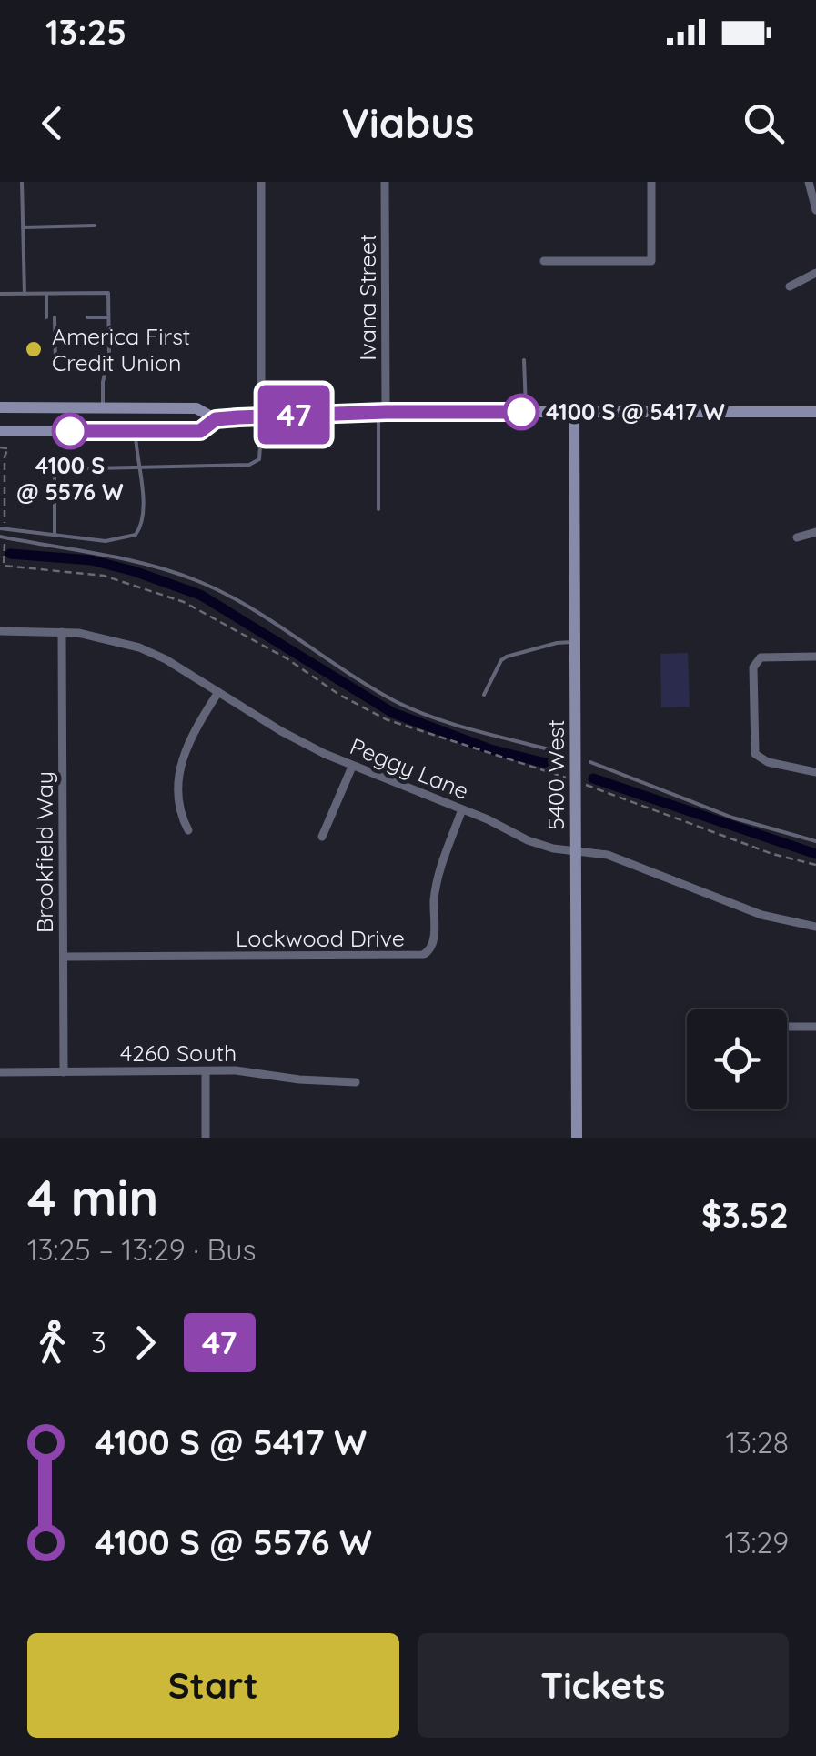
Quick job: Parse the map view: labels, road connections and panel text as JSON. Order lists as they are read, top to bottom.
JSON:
{
  "streets": {
    "main road": ["5400 West"],
    "street": [
      "Ivana Street",
      "Peggy Lane",
      "Brookfield Way",
      "Lockwood Drive",
      "4260 South"
    ]
  },
  "crossings": [
    ["Peggy Lane", "5400 West"],
    ["Peggy Lane", "Brookfield Way"],
    ["Peggy Lane", "Lockwood Drive"],
    ["Brookfield Way", "Lockwood Drive"],
    ["Brookfield Way", "4260 South"]
  ],
  "places": ["America First Credit Union", "4100 S @ 5417 W", "4100 S @ 5576 W"],
  "lines": ["bus line 47"],
  "page": {
    "status": "13:25",
    "header": "Viabus",
    "on_map": "47",
    "heading": ["4 min", "13:25 – 13:29 · Bus", "$3.52"],
    "legs": ["3", "47"],
    "list": [
      {
        "name": "4100 S @ 5417 W",
        "value": "13:28"
      },
      {
        "name": "4100 S @ 5576 W",
        "value": "13:29"
      }
    ],
    "buttons": ["Start", "Tickets"]
  }
}
